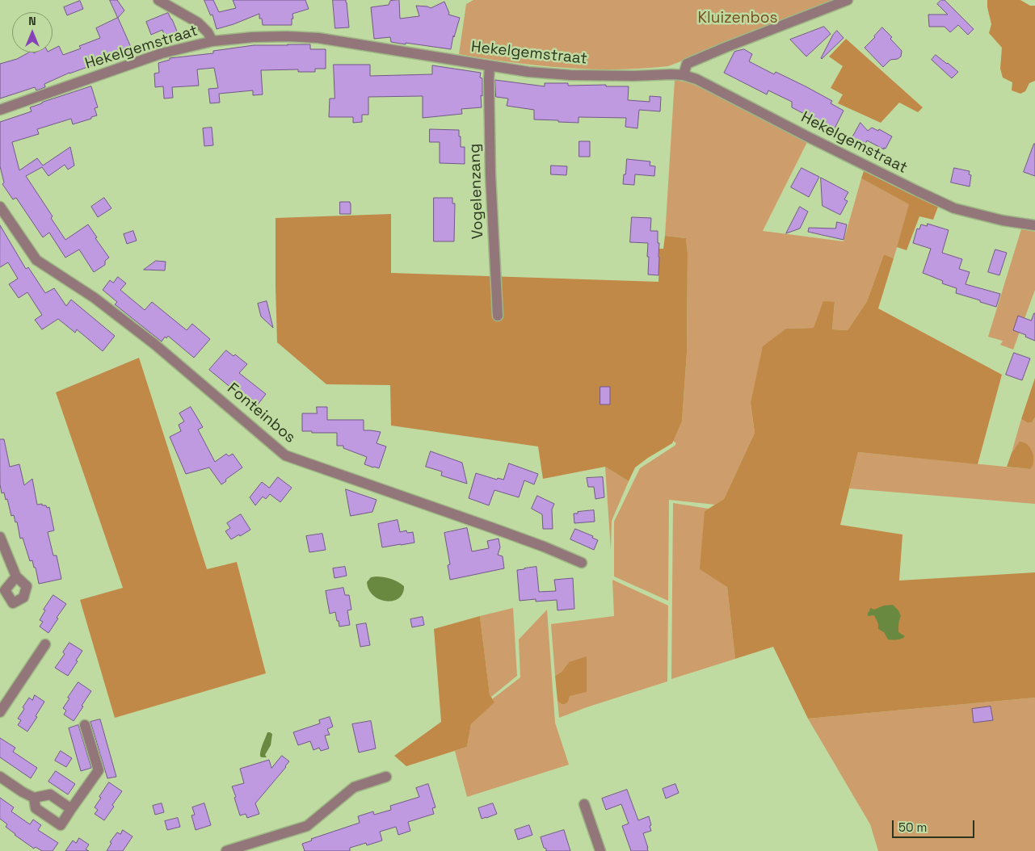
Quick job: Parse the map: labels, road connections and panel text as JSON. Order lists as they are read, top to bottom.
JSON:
{
  "streets": {
    "street": ["Hekelgemstraat", "Vogelenzang", "Fonteinbos"]
  },
  "crossings": [
    ["Hekelgemstraat", "Vogelenzang"]
  ],
  "parks": ["Kluizenbos"],
  "scale_bar": "50 m",
  "north": "top"
}
